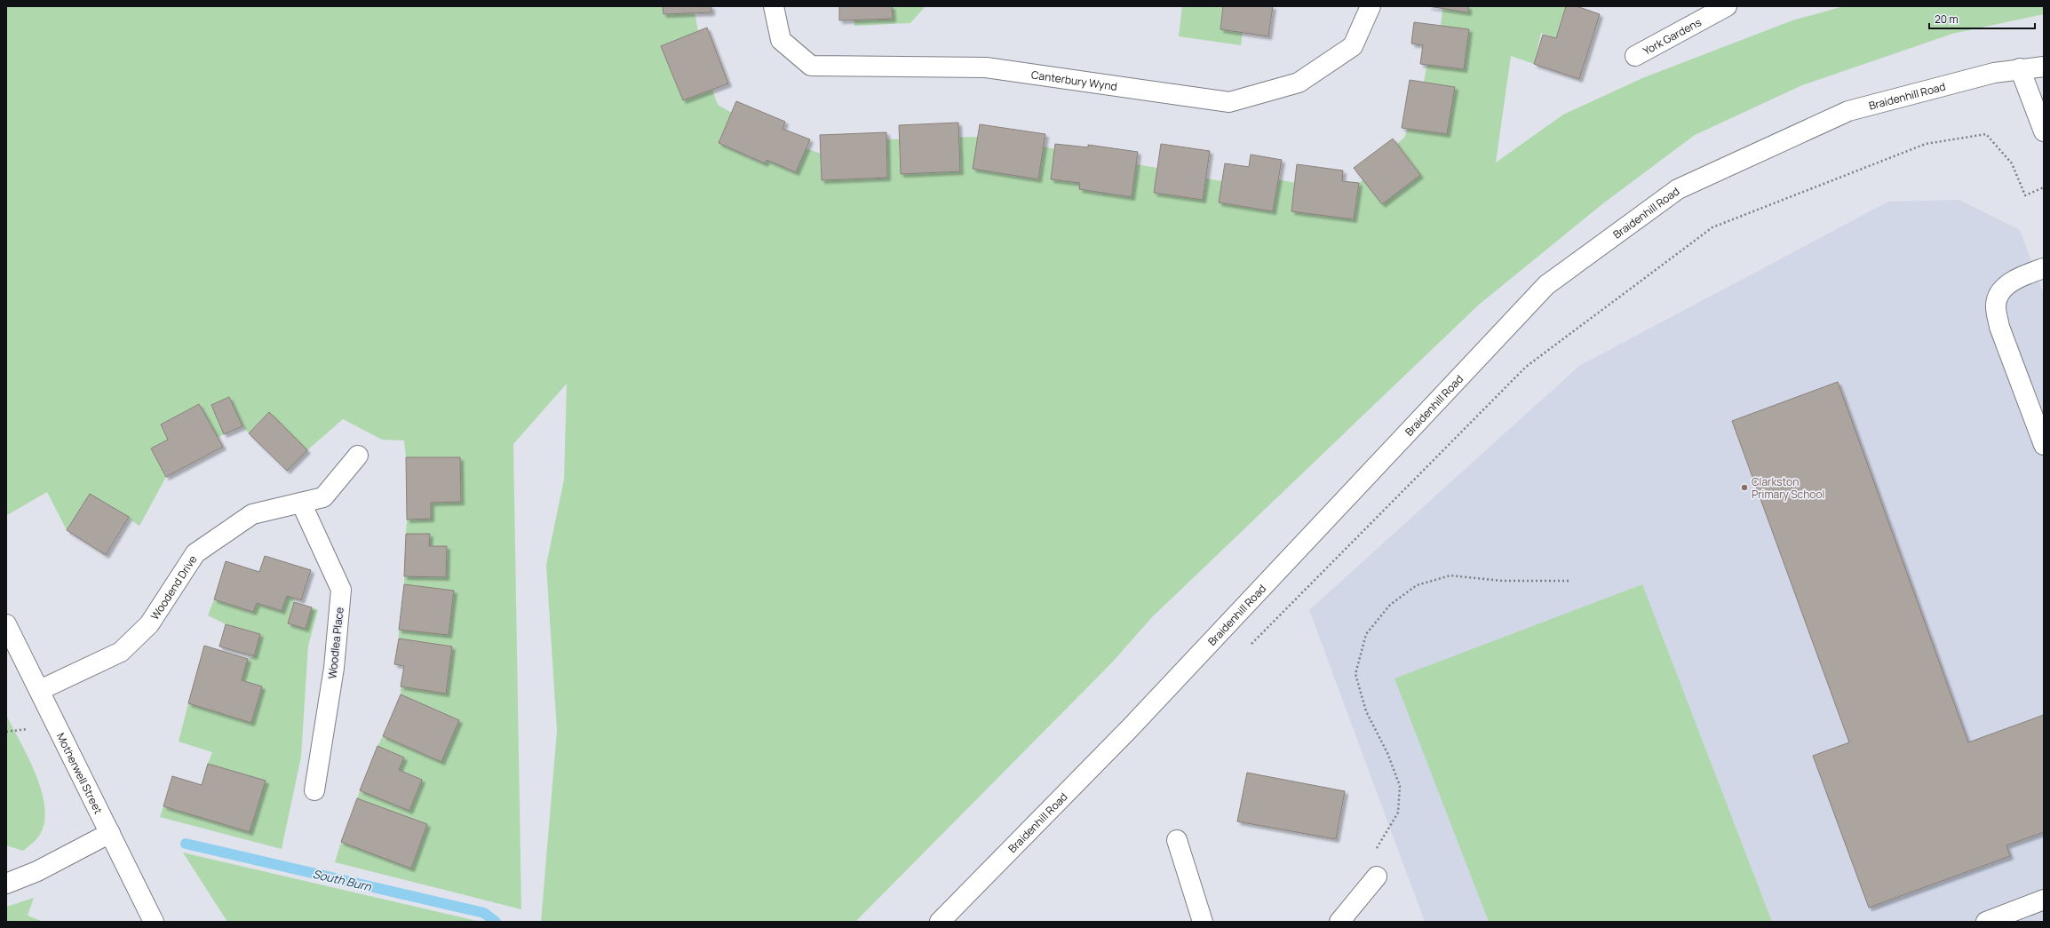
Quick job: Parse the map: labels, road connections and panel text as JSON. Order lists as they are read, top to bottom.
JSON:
{
  "streets": {
    "street": [
      "York Gardens",
      "Canterbury Wynd",
      "Braidenhill Road",
      "Woodend Drive",
      "Woodlea Place",
      "Motherwell Street"
    ]
  },
  "crossings": [
    ["Woodend Drive", "Woodlea Place"],
    ["Woodend Drive", "Motherwell Street"]
  ],
  "water": ["South Burn"],
  "places": ["Clarkston Primary School"],
  "scale_bar": "20 m"
}
